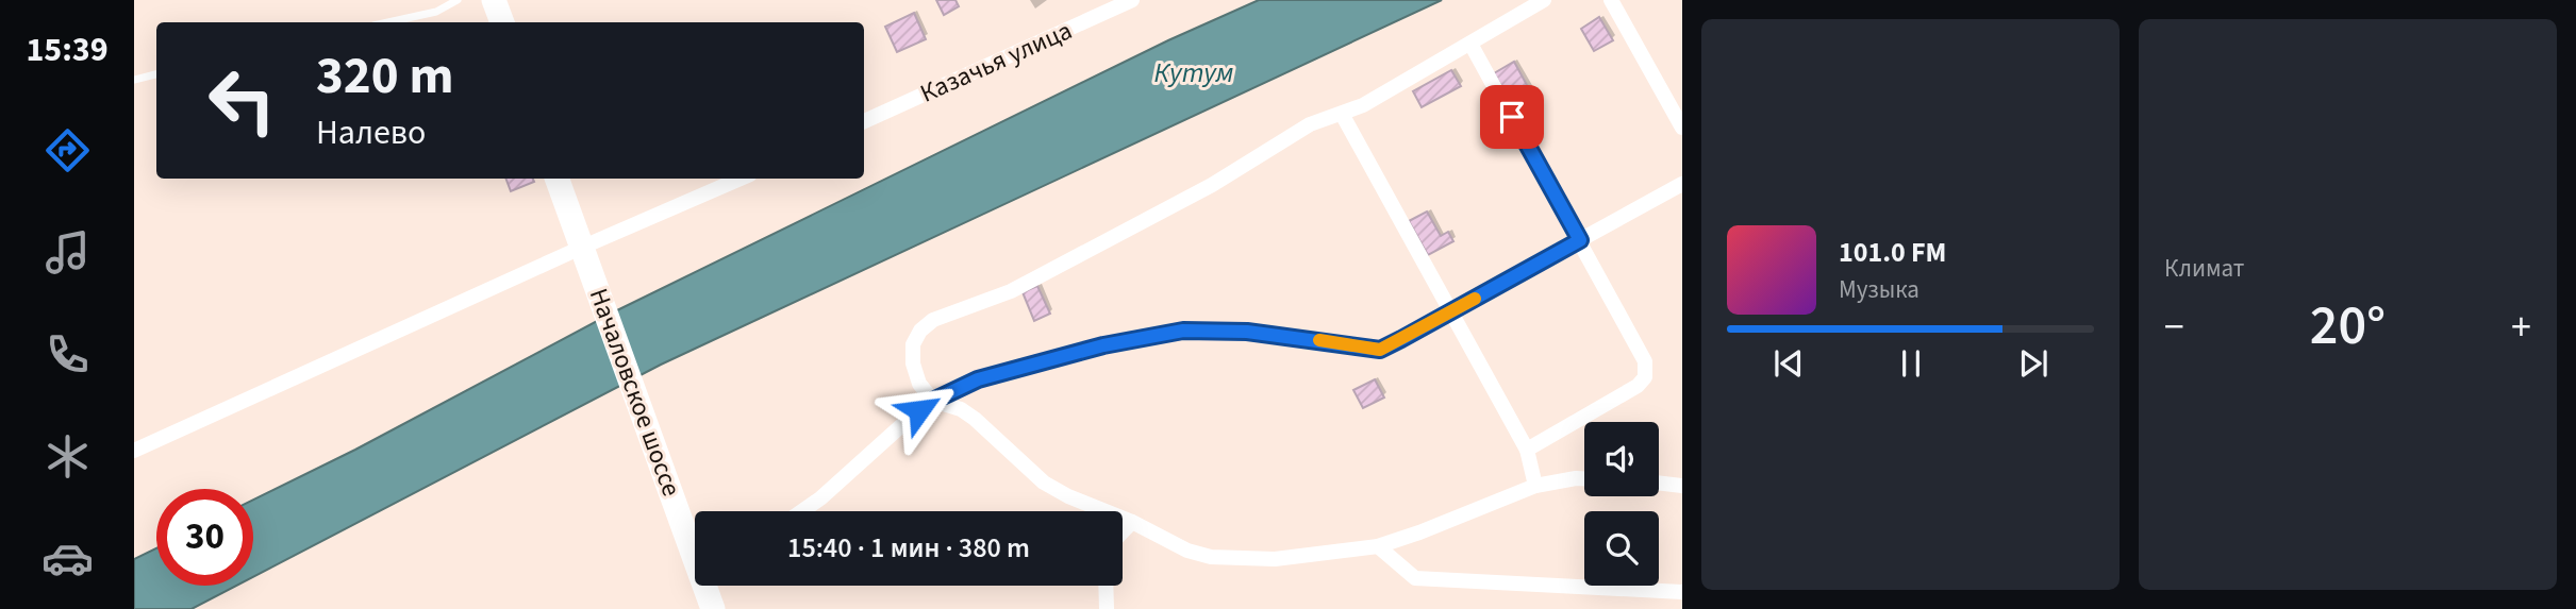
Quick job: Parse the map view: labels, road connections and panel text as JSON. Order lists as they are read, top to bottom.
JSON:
{
  "streets": {
    "main road": ["Началовское шоссе"],
    "street": ["Казачья улица"]
  },
  "water": ["Кутум"],
  "page": {
    "tabs": "15:39",
    "tile": "Климат",
    "turn": ["320 m", "Налево"],
    "song": ["101.0 FM", "Музыка"],
    "heat": ["−", "20°", "+"],
    "limit": "30",
    "trip": "15:40 · 1 мин · 380 m"
  }
}
